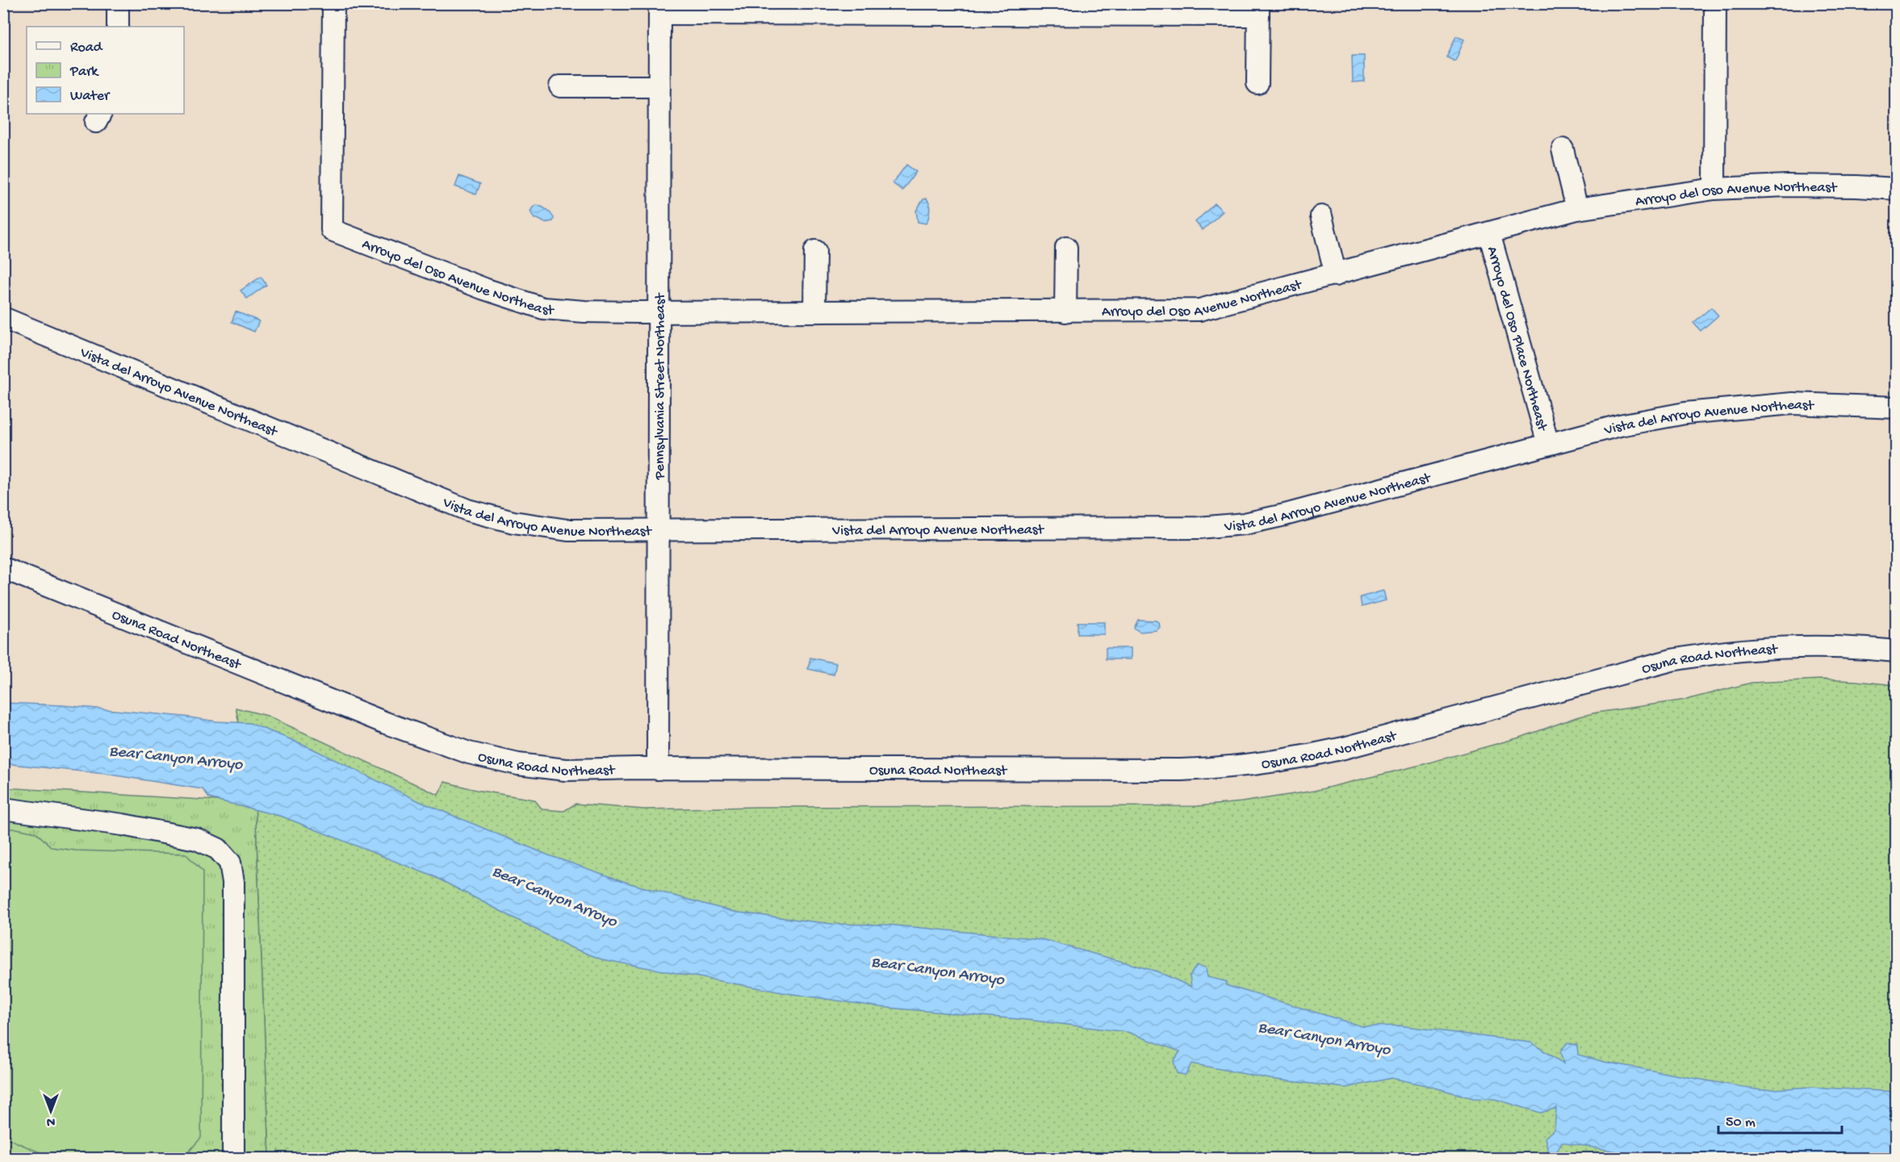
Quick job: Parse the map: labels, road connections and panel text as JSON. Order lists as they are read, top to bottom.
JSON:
{
  "streets": {
    "street": [
      "Arroyo del Oso Avenue Northeast",
      "Arroyo del Oso Place Northeast",
      "Pennsylvania Street Northeast",
      "Vista del Arroyo Avenue Northeast",
      "Osuna Road Northeast"
    ]
  },
  "crossings": [
    ["Arroyo del Oso Avenue Northeast", "Arroyo del Oso Place Northeast"],
    ["Arroyo del Oso Avenue Northeast", "Pennsylvania Street Northeast"],
    ["Arroyo del Oso Place Northeast", "Vista del Arroyo Avenue Northeast"],
    ["Pennsylvania Street Northeast", "Vista del Arroyo Avenue Northeast"],
    ["Pennsylvania Street Northeast", "Osuna Road Northeast"]
  ],
  "water": ["Bear Canyon Arroyo"],
  "legend": ["Road", "Park", "Water"],
  "scale_bar": "50 m",
  "north": "bottom"
}
